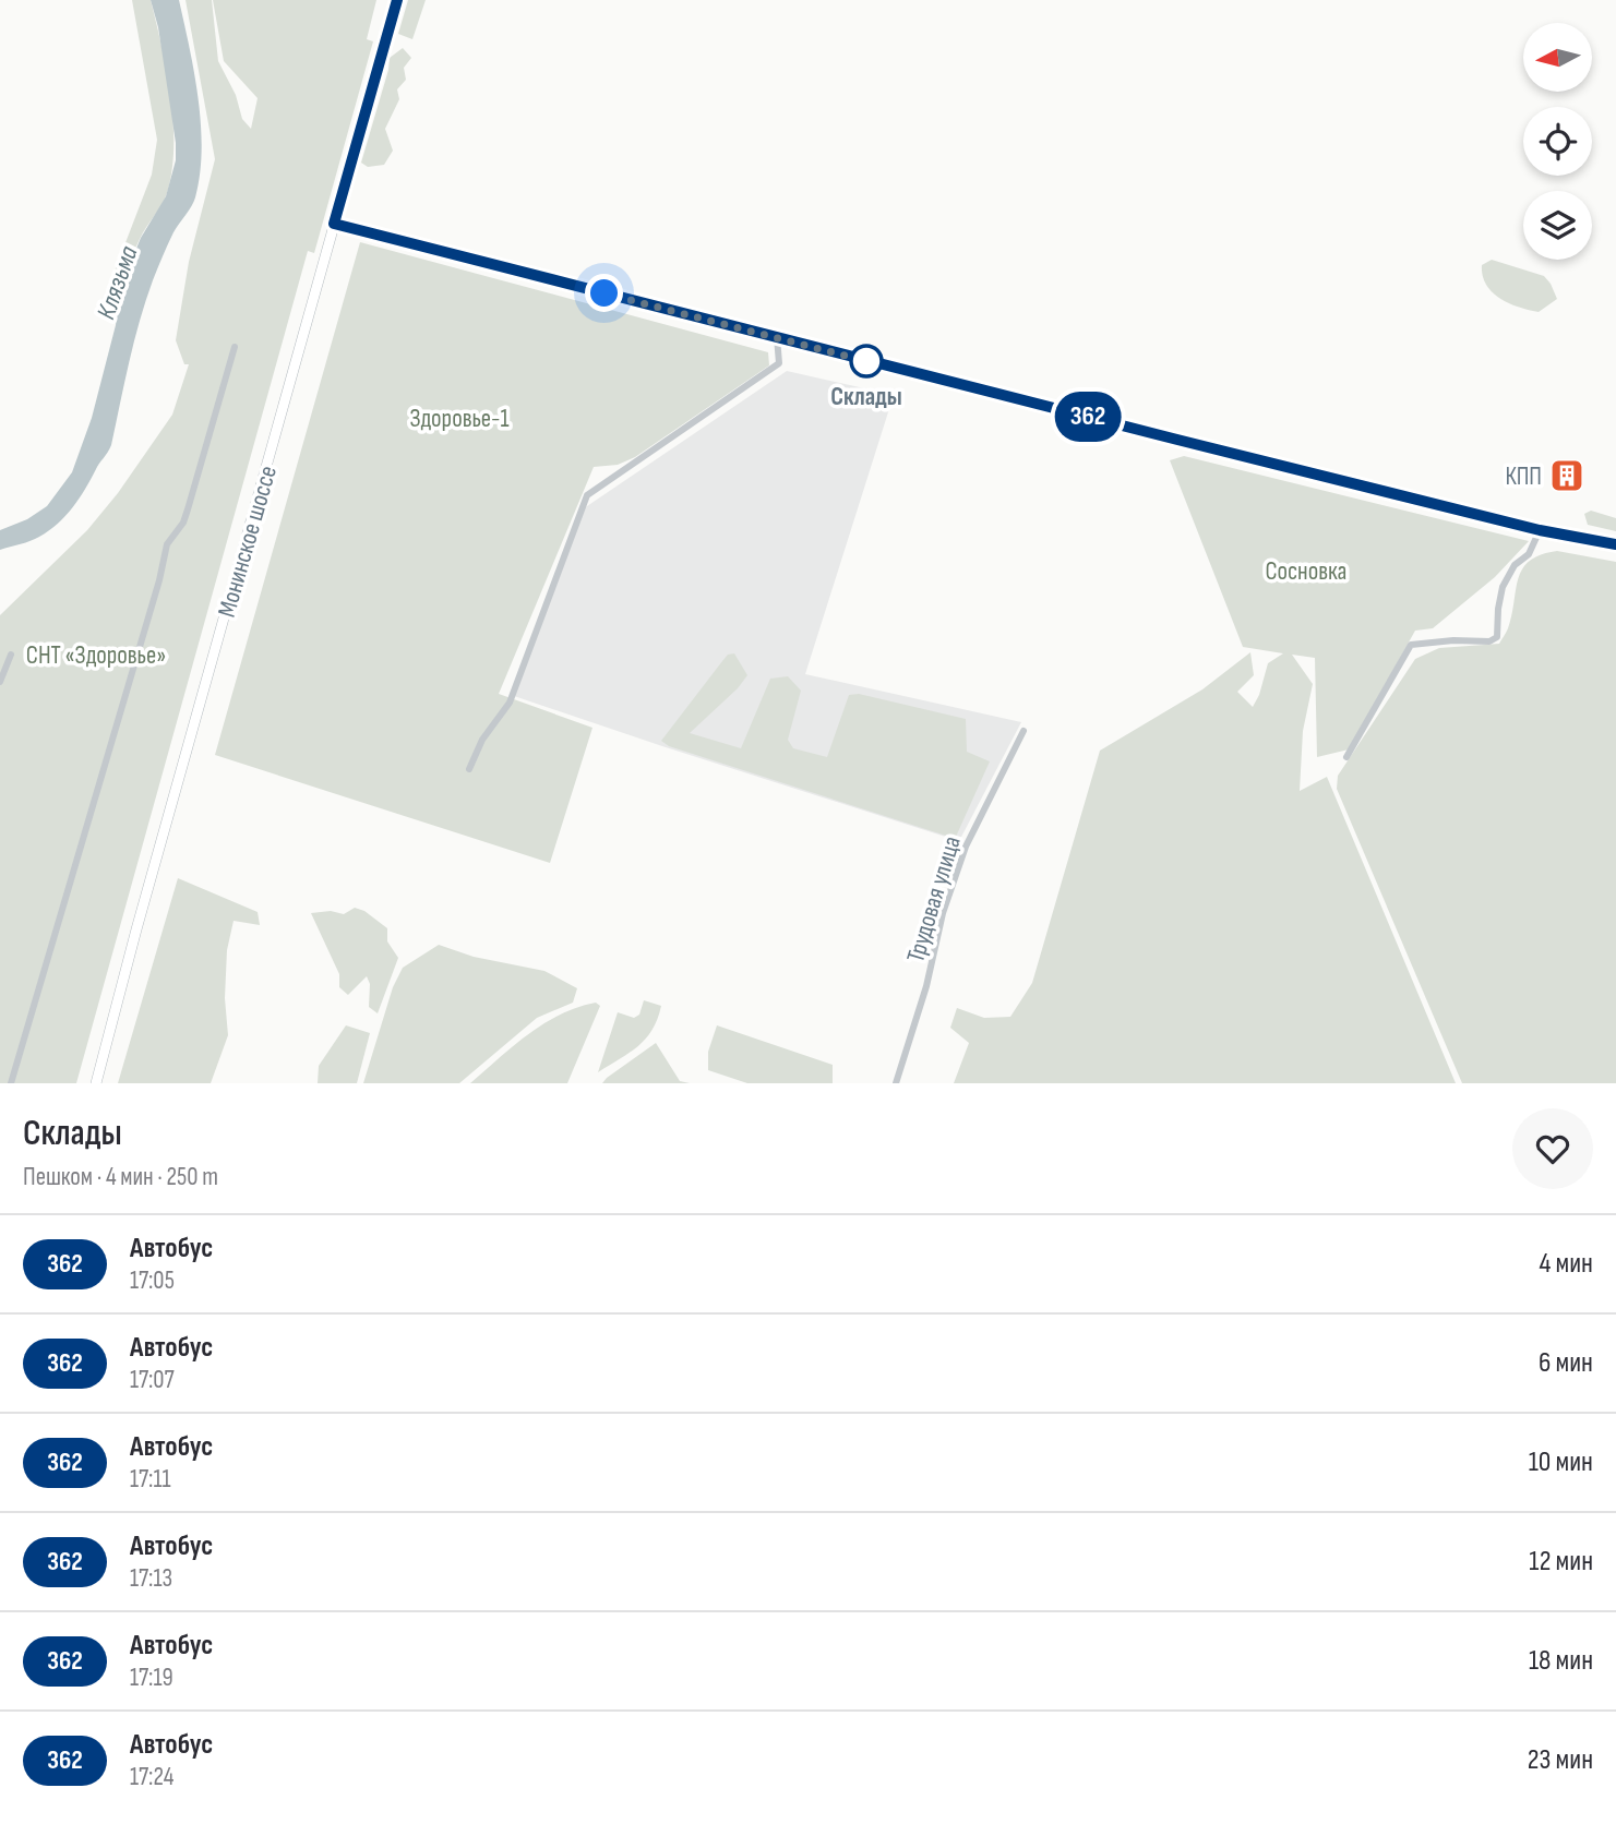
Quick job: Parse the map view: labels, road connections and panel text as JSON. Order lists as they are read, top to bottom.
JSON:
{
  "streets": {
    "main road": ["Монинское шоссе"],
    "street": ["Трудовая улица"]
  },
  "water": ["Клязьма"],
  "parks": ["Здоровье-1", "Сосновка", "СНТ «Здоровье»"],
  "places": {
    "other": ["Склады"],
    "building": ["КПП"]
  },
  "lines": ["bus line 362"],
  "north": "left",
  "page": {
    "on_map": "362",
    "heading": ["Склады", "Пешком · 4 мин · 250 m"],
    "list": [
      {
        "mark": "362",
        "name": "Автобус",
        "note": "17:05",
        "value": "4 мин"
      },
      {
        "mark": "362",
        "name": "Автобус",
        "note": "17:07",
        "value": "6 мин"
      },
      {
        "mark": "362",
        "name": "Автобус",
        "note": "17:11",
        "value": "10 мин"
      },
      {
        "mark": "362",
        "name": "Автобус",
        "note": "17:13",
        "value": "12 мин"
      },
      {
        "mark": "362",
        "name": "Автобус",
        "note": "17:19",
        "value": "18 мин"
      },
      {
        "mark": "362",
        "name": "Автобус",
        "note": "17:24",
        "value": "23 мин"
      }
    ]
  }
}
